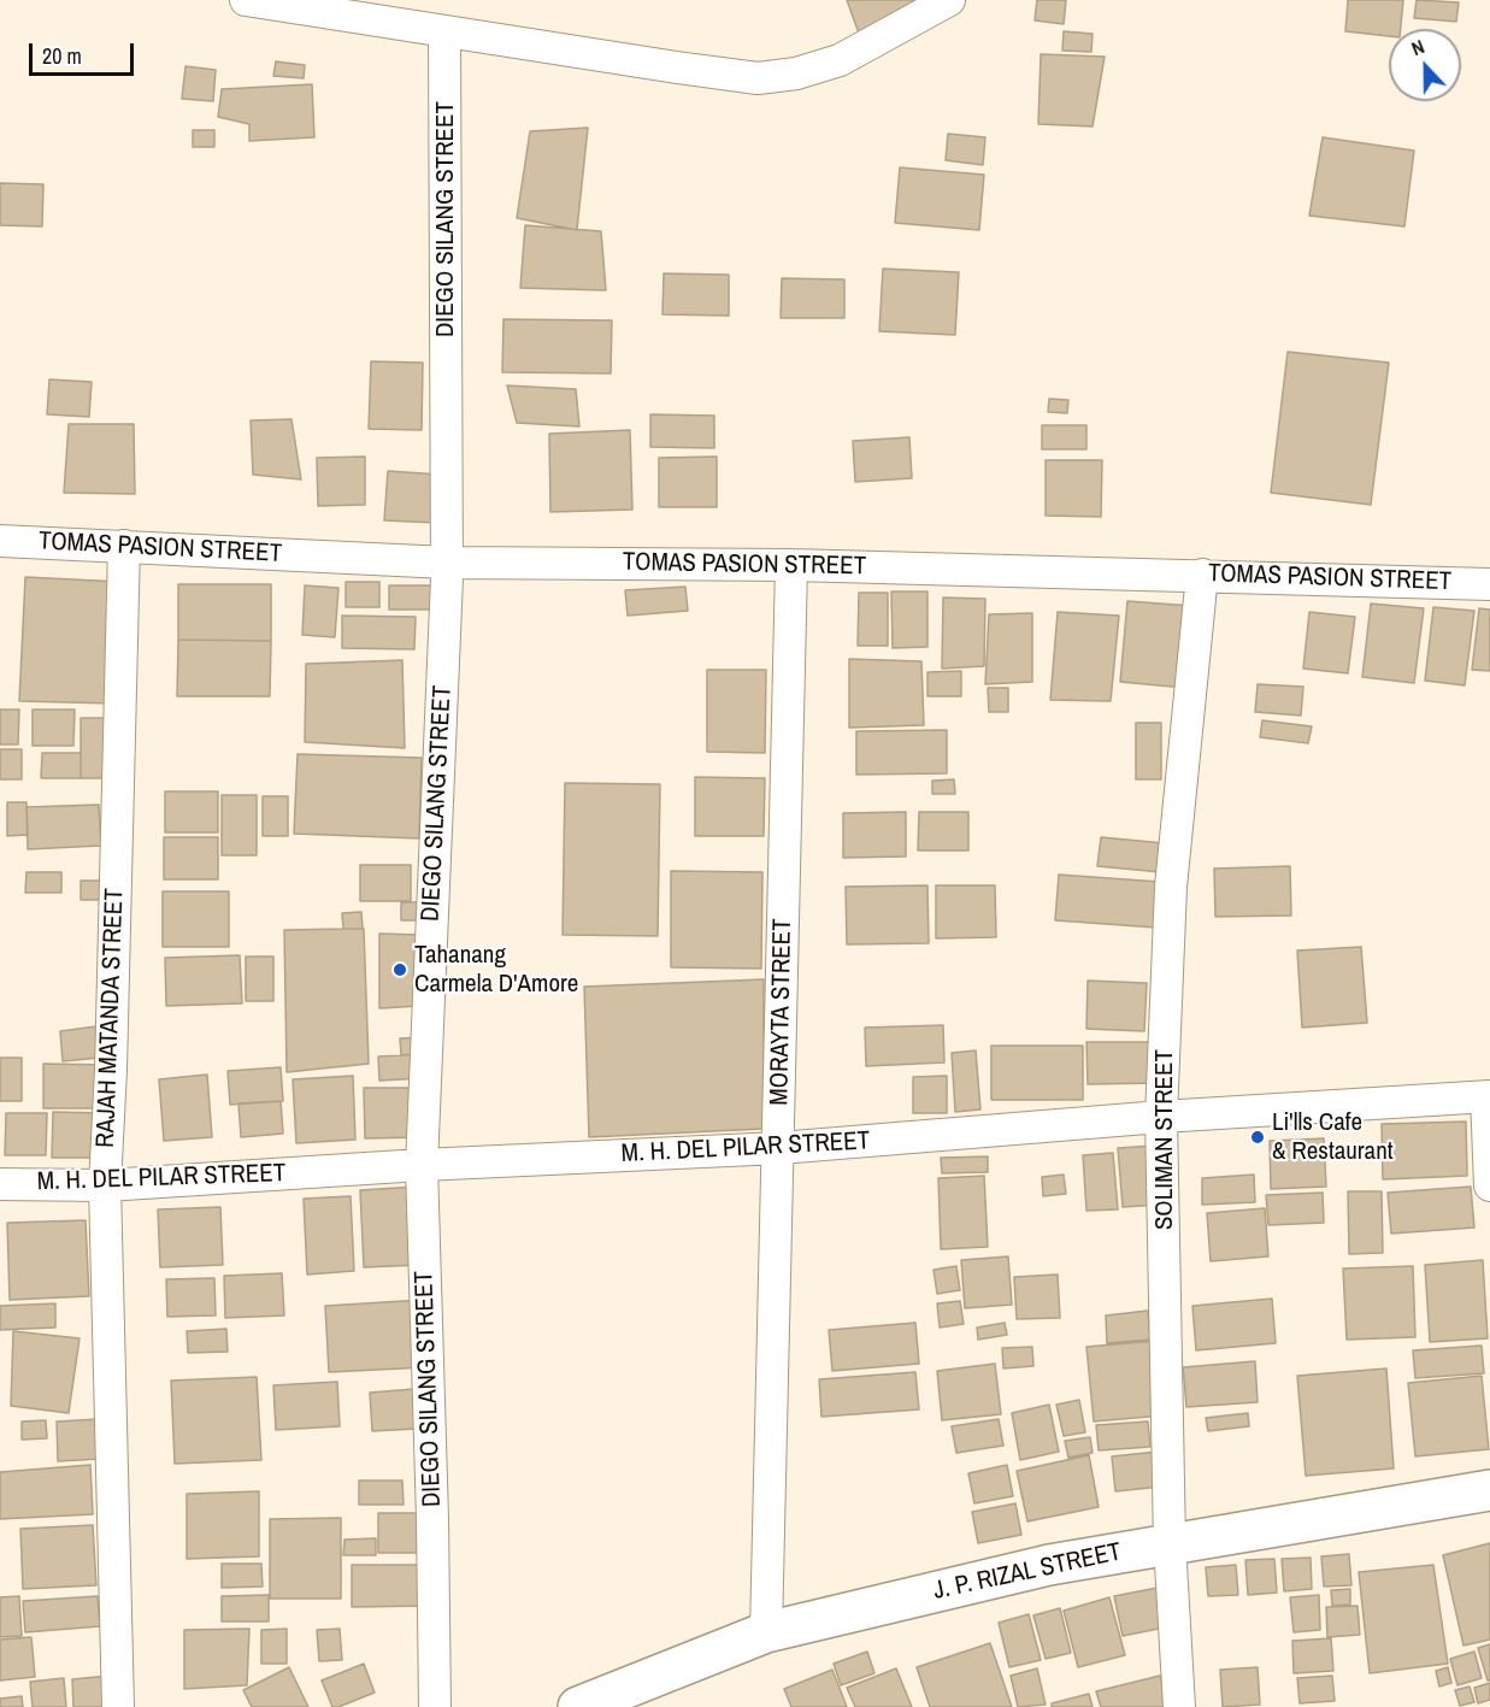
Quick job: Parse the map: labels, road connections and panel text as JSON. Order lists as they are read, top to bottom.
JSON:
{
  "streets": {
    "main road": ["J. P. RIZAL STREET"],
    "street": [
      "DIEGO SILANG STREET",
      "TOMAS PASION STREET",
      "MORAYTA STREET",
      "RAJAH MATANDA STREET",
      "SOLIMAN STREET",
      "M. H. DEL PILAR STREET"
    ]
  },
  "crossings": [
    ["DIEGO SILANG STREET", "TOMAS PASION STREET"],
    ["DIEGO SILANG STREET", "M. H. DEL PILAR STREET"],
    ["TOMAS PASION STREET", "MORAYTA STREET"],
    ["TOMAS PASION STREET", "RAJAH MATANDA STREET"],
    ["TOMAS PASION STREET", "SOLIMAN STREET"],
    ["MORAYTA STREET", "M. H. DEL PILAR STREET"],
    ["MORAYTA STREET", "J. P. RIZAL STREET"],
    ["RAJAH MATANDA STREET", "M. H. DEL PILAR STREET"],
    ["SOLIMAN STREET", "M. H. DEL PILAR STREET"],
    ["SOLIMAN STREET", "J. P. RIZAL STREET"]
  ],
  "places": ["Tahanang Carmela D'Amore", "Li'lls Cafe & Restaurant"],
  "scale_bar": "20 m",
  "north": "top"
}
